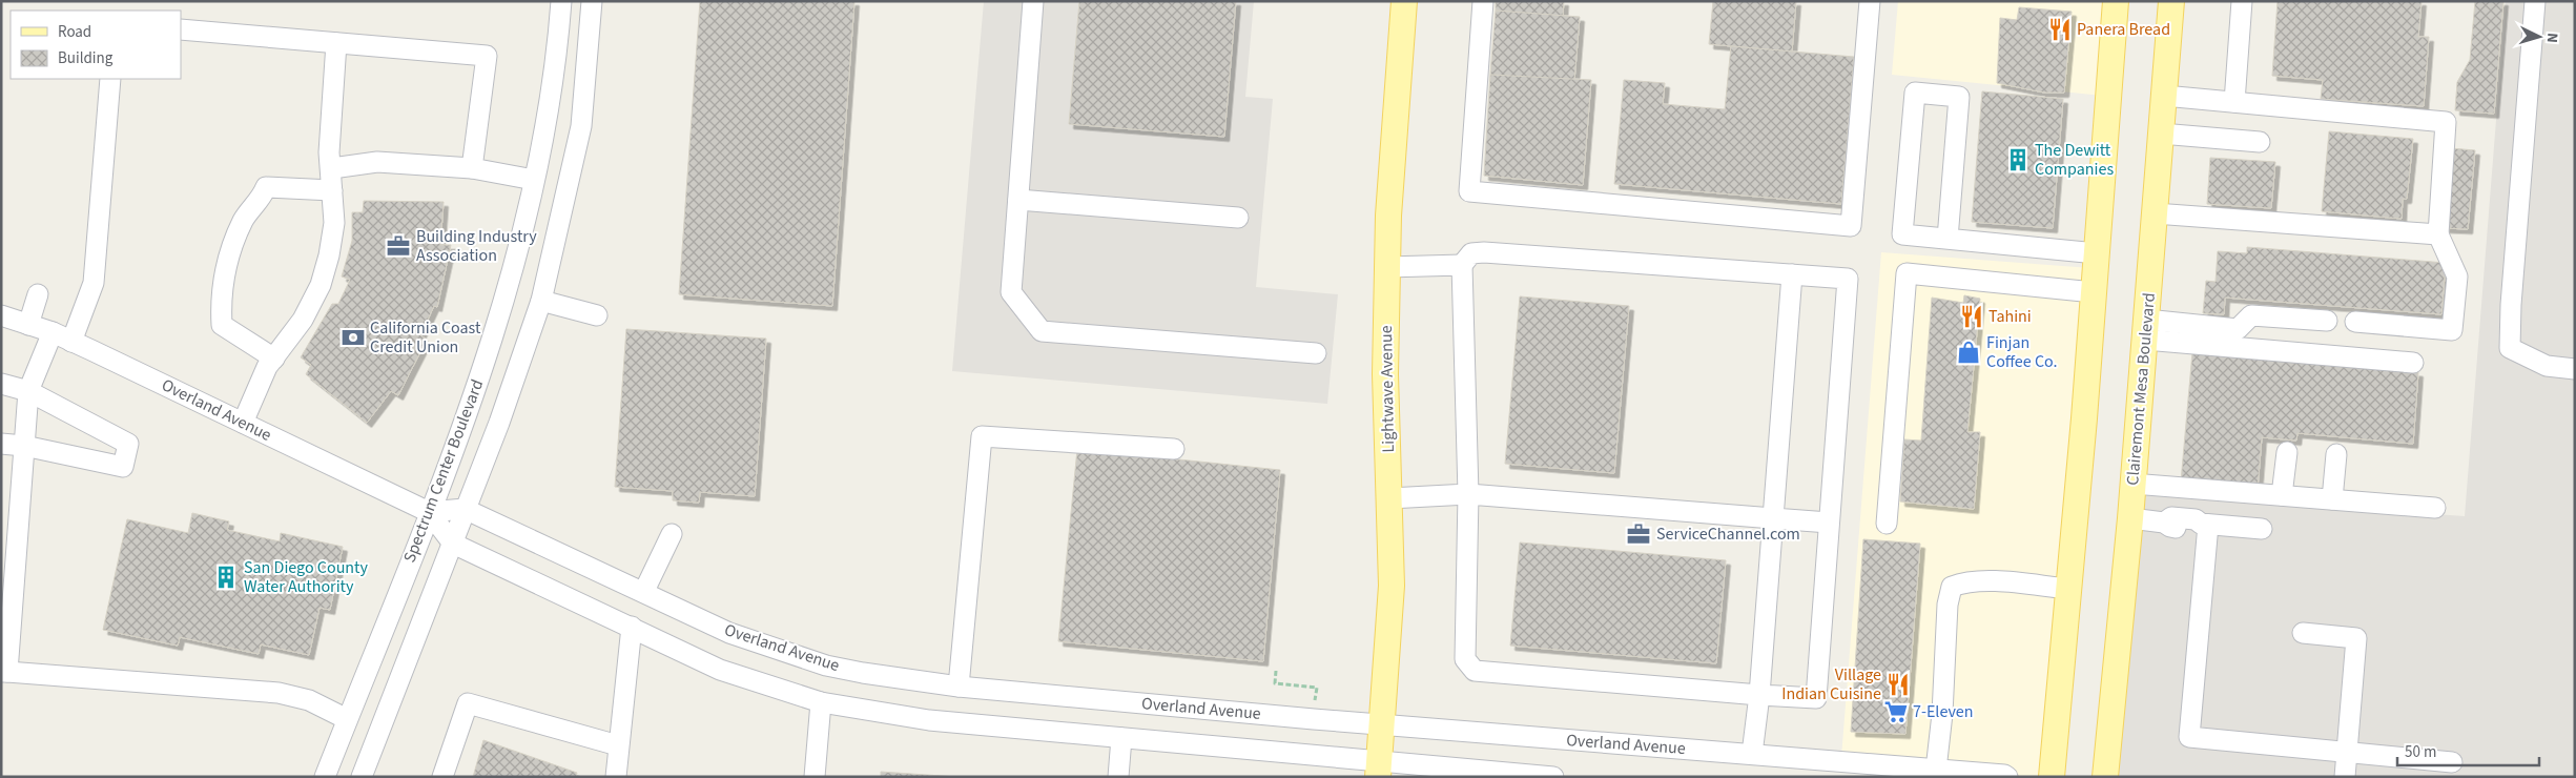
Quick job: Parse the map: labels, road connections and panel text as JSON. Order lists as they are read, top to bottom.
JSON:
{
  "streets": {
    "main road": ["Lightwave Avenue", "Clairemont Mesa Boulevard"],
    "street": ["Overland Avenue", "Spectrum Center Boulevard"]
  },
  "crossings": [
    ["Lightwave Avenue", "Overland Avenue"],
    ["Overland Avenue", "Spectrum Center Boulevard"]
  ],
  "places": {
    "restaurant": ["Panera Bread", "Tahini", "Village Indian Cuisine"],
    "building": ["The Dewitt Companies", "San Diego County Water Authority"],
    "office": ["Building Industry Association", "ServiceChannel.com"],
    "bank": ["California Coast Credit Union"],
    "shop": ["Finjan Coffee Co."],
    "supermarket": ["7-Eleven"]
  },
  "legend": ["Road", "Building"],
  "scale_bar": "50 m",
  "north": "right"
}
